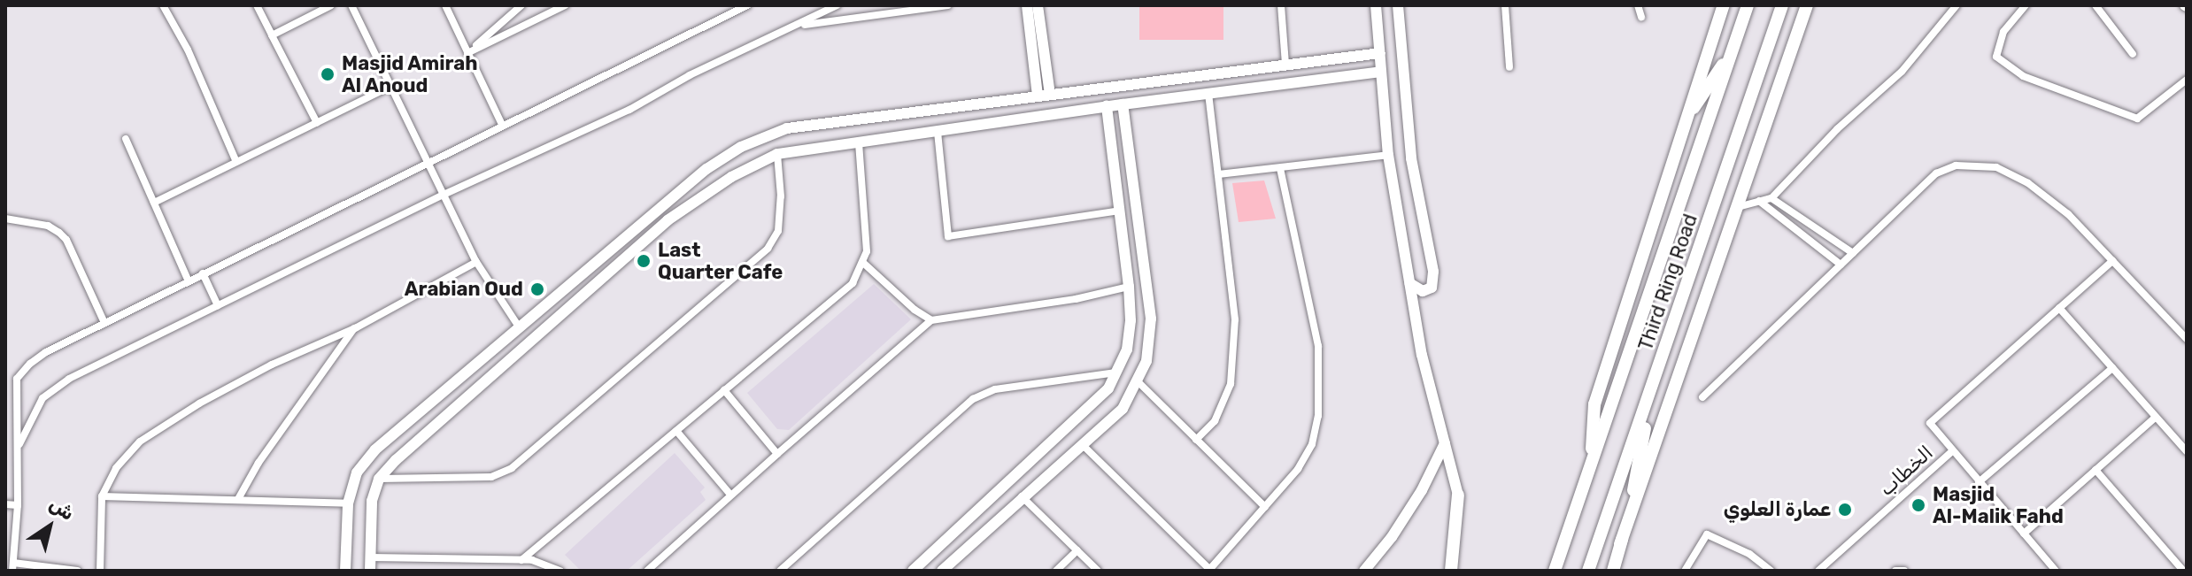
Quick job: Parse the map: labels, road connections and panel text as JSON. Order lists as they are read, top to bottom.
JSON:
{
  "streets": {
    "highway": ["Third Ring Road"],
    "street": ["الخطاب"]
  },
  "places": [
    "Masjid Amirah Al Anoud",
    "Last Quarter Cafe",
    "Arabian Oud",
    "Masjid Al-Malik Fahd",
    "عمارة العلوي"
  ],
  "north": "top right"
}
